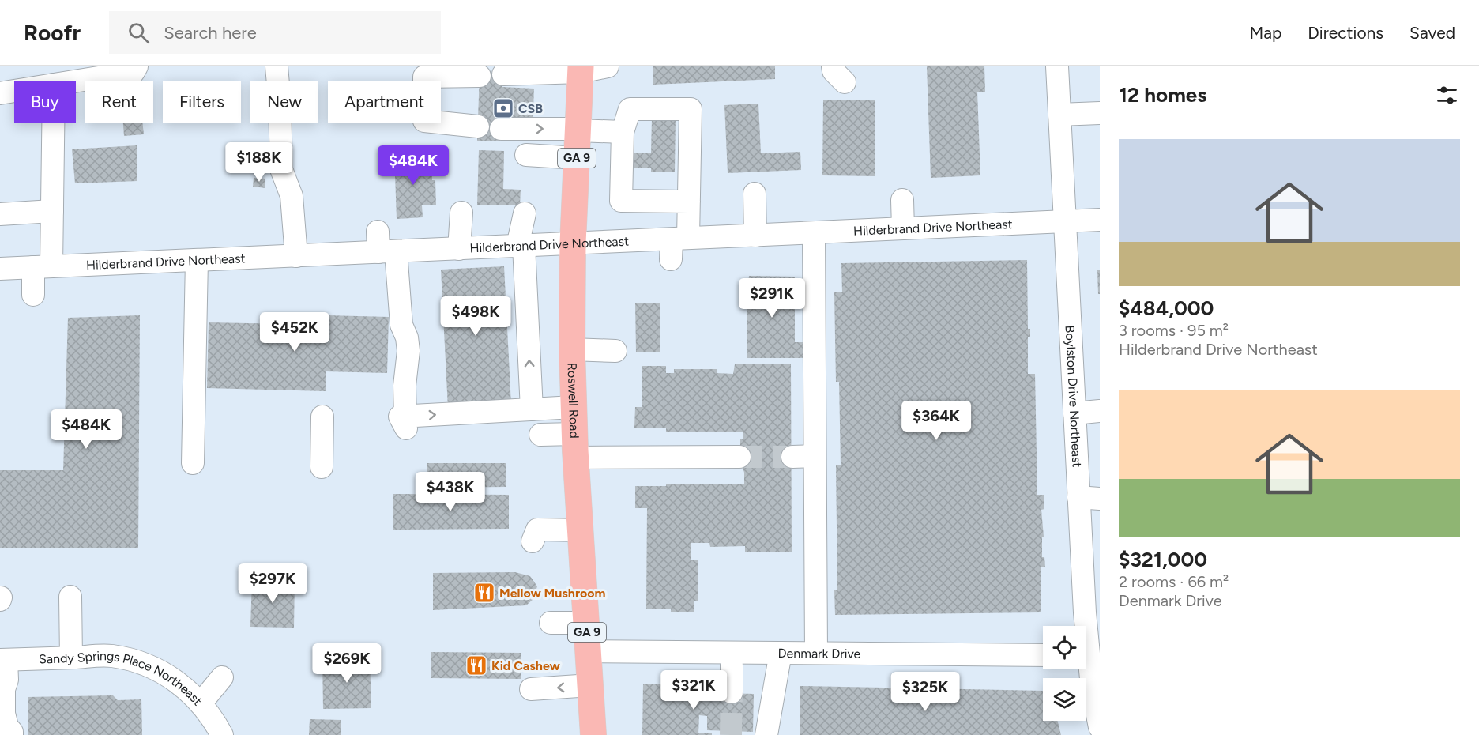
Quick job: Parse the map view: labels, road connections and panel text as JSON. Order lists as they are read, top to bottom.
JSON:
{
  "streets": {
    "main road": ["GA 9", "Roswell Road"],
    "street": [
      "Hilderbrand Drive Northeast",
      "Boylston Drive Northeast",
      "Denmark Drive",
      "Sandy Springs Place Northeast"
    ]
  },
  "crossings": [
    ["Hilderbrand Drive Northeast", "Boylston Drive Northeast"],
    ["Hilderbrand Drive Northeast", "Roswell Road"],
    ["Roswell Road", "Denmark Drive"]
  ],
  "places": {
    "bank": ["CSB"],
    "restaurant": ["Mellow Mushroom", "Kid Cashew"]
  },
  "page": {
    "header": "Roofr",
    "search": "Search here",
    "nav": ["Map", "Directions", "Saved"],
    "heading": "12 homes",
    "chip": [
      "Buy",
      "Rent",
      "Filters",
      "New",
      "Apartment"
    ],
    "list": [
      {
        "name": "$484,000",
        "note": "3 rooms · 95 m² · Hilderbrand Drive Northeast"
      },
      {
        "name": "$321,000",
        "note": "2 rooms · 66 m² · Denmark Drive"
      }
    ],
    "price": [
      "$188K",
      "$484K",
      "$291K",
      "$498K",
      "$452K",
      "$364K",
      "$484K",
      "$438K",
      "$297K",
      "$269K",
      "$321K",
      "$325K"
    ]
  }
}
